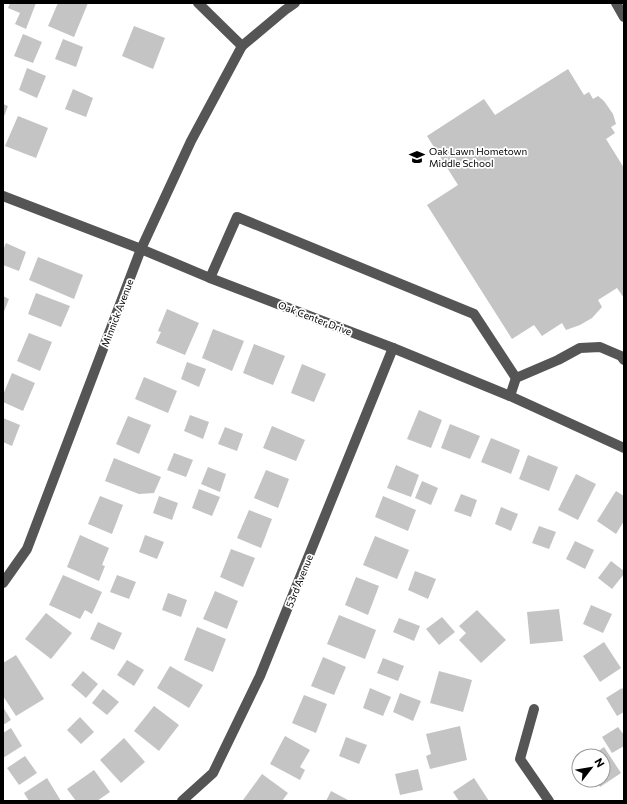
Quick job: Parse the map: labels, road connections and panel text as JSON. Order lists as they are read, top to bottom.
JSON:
{
  "streets": {
    "street": ["Minnick Avenue", "Oak Center Drive", "53rd Avenue"]
  },
  "crossings": [
    ["Minnick Avenue", "Oak Center Drive"],
    ["Oak Center Drive", "53rd Avenue"]
  ],
  "places": {
    "school or university": ["Oak Lawn Hometown Middle School"]
  },
  "north": "top right"
}
